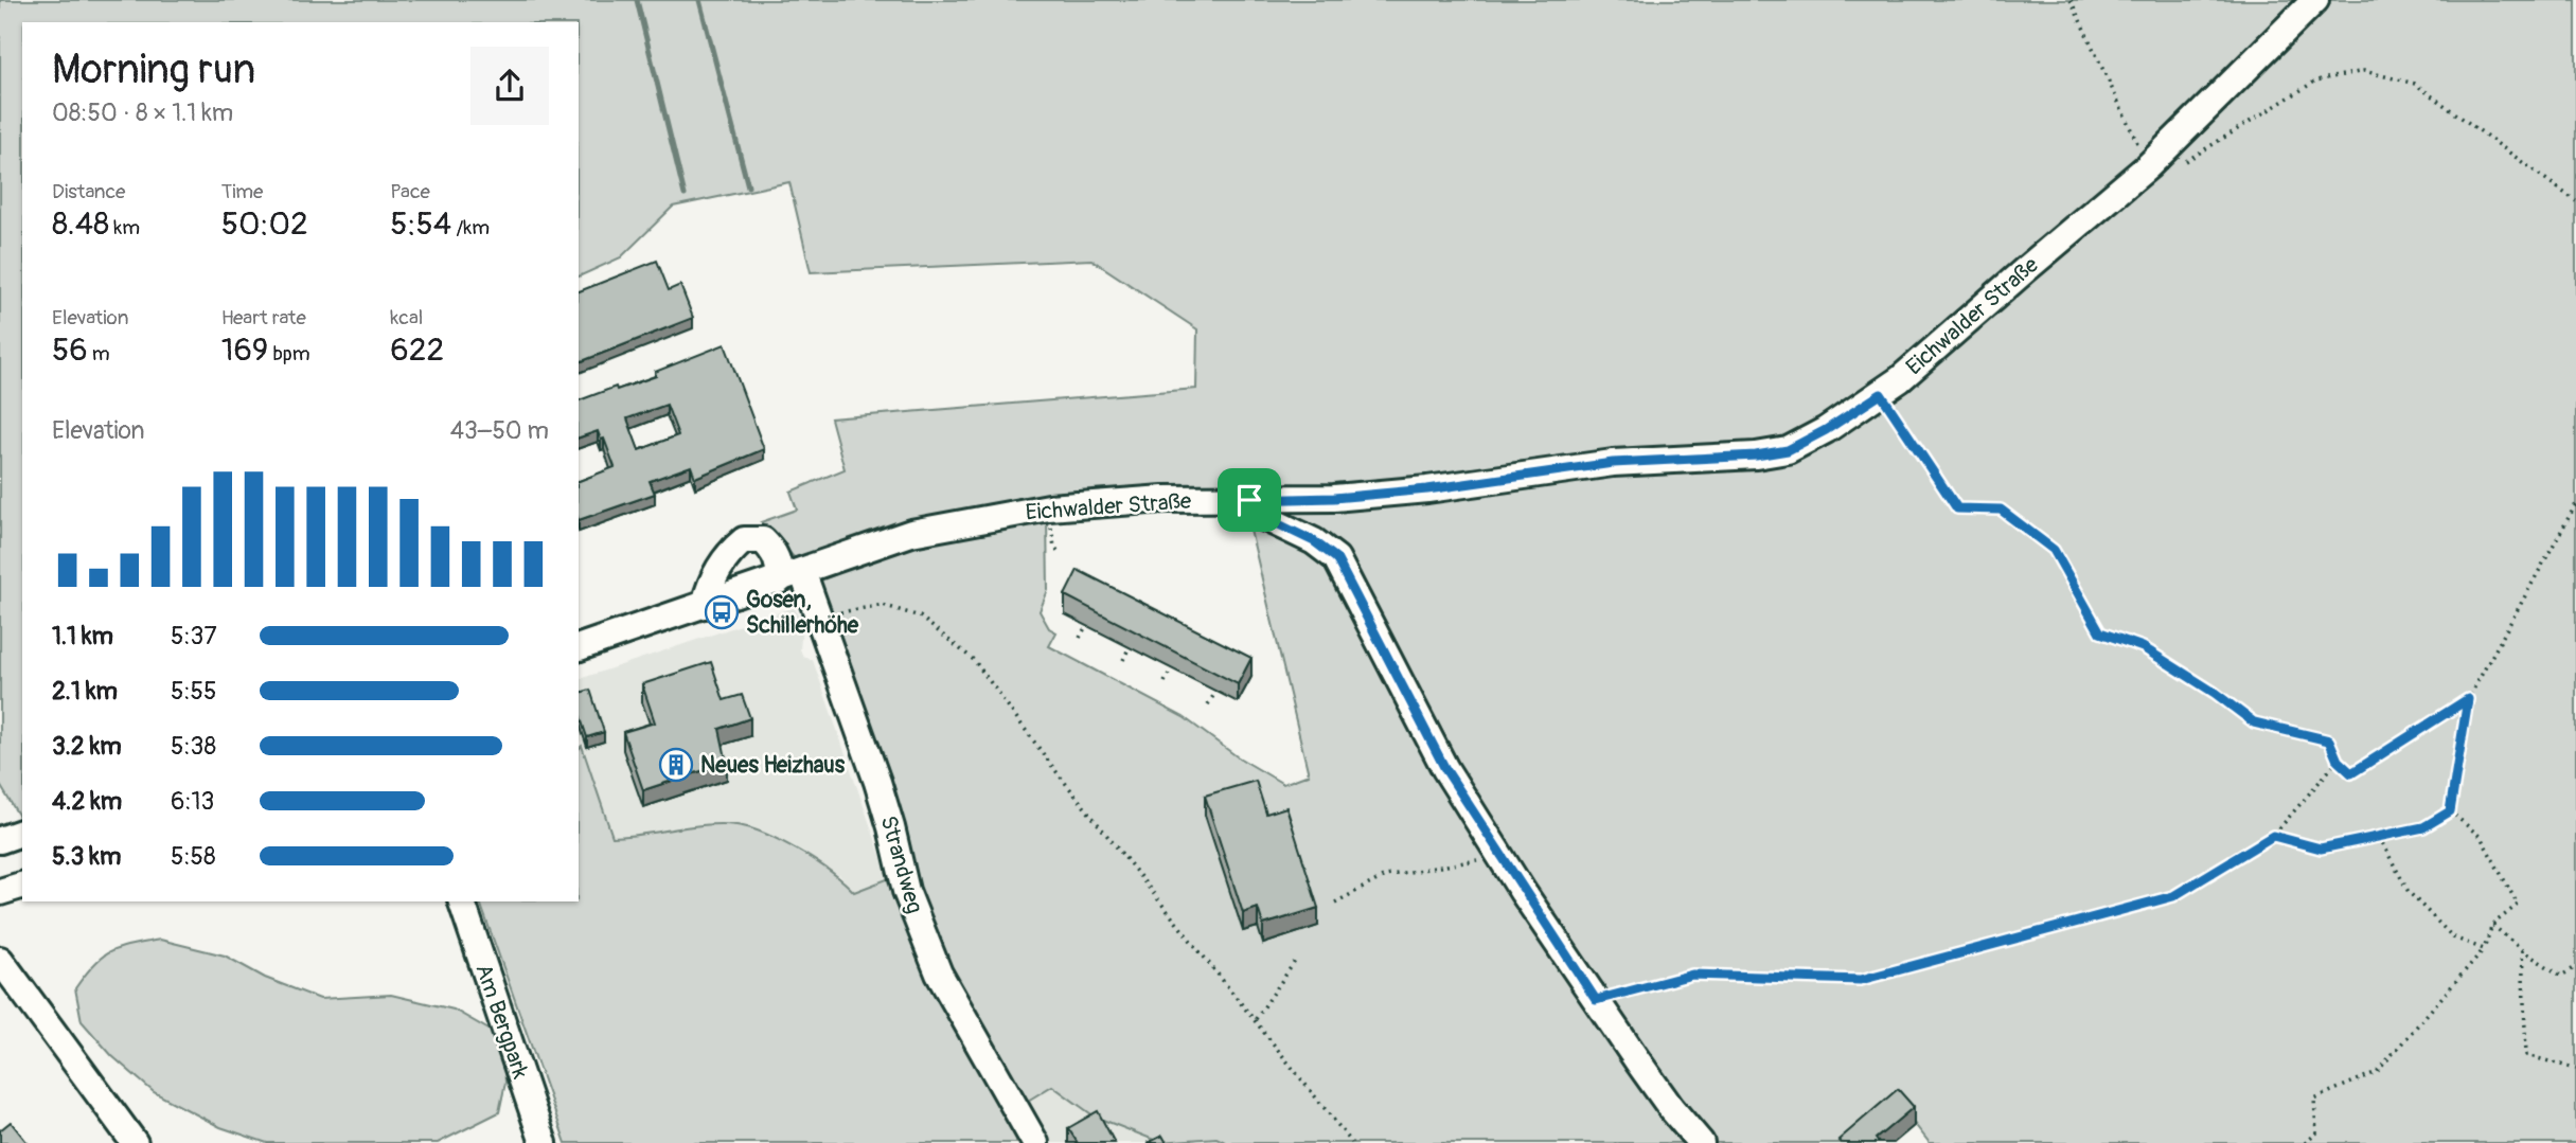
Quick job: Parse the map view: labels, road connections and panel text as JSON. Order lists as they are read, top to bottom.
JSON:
{
  "streets": {
    "street": ["Eichwalder Straße", "Strandweg", "Am Bergpark"]
  },
  "crossings": [
    ["Eichwalder Straße", "Strandweg"]
  ],
  "places": {
    "bus stop": ["Gosen, Schillerhöhe"],
    "building": ["Neues Heizhaus"]
  },
  "page": {
    "heading": ["Morning run", "08:50 · 8 × 1.1 km"],
    "stats": [
      ["Distance", "8.48 km"],
      ["Time", "50:02"],
      ["Pace", "5:54 /km"],
      ["Elevation", "56 m"],
      ["Heart rate", "169 bpm"],
      ["kcal", "622"]
    ],
    "chart": ["Elevation", "43–50 m"],
    "list": [
      {
        "name": "1.1 km",
        "note": "5:37"
      },
      {
        "name": "2.1 km",
        "note": "5:55"
      },
      {
        "name": "3.2 km",
        "note": "5:38"
      },
      {
        "name": "4.2 km",
        "note": "6:13"
      },
      {
        "name": "5.3 km",
        "note": "5:58"
      }
    ]
  }
}
